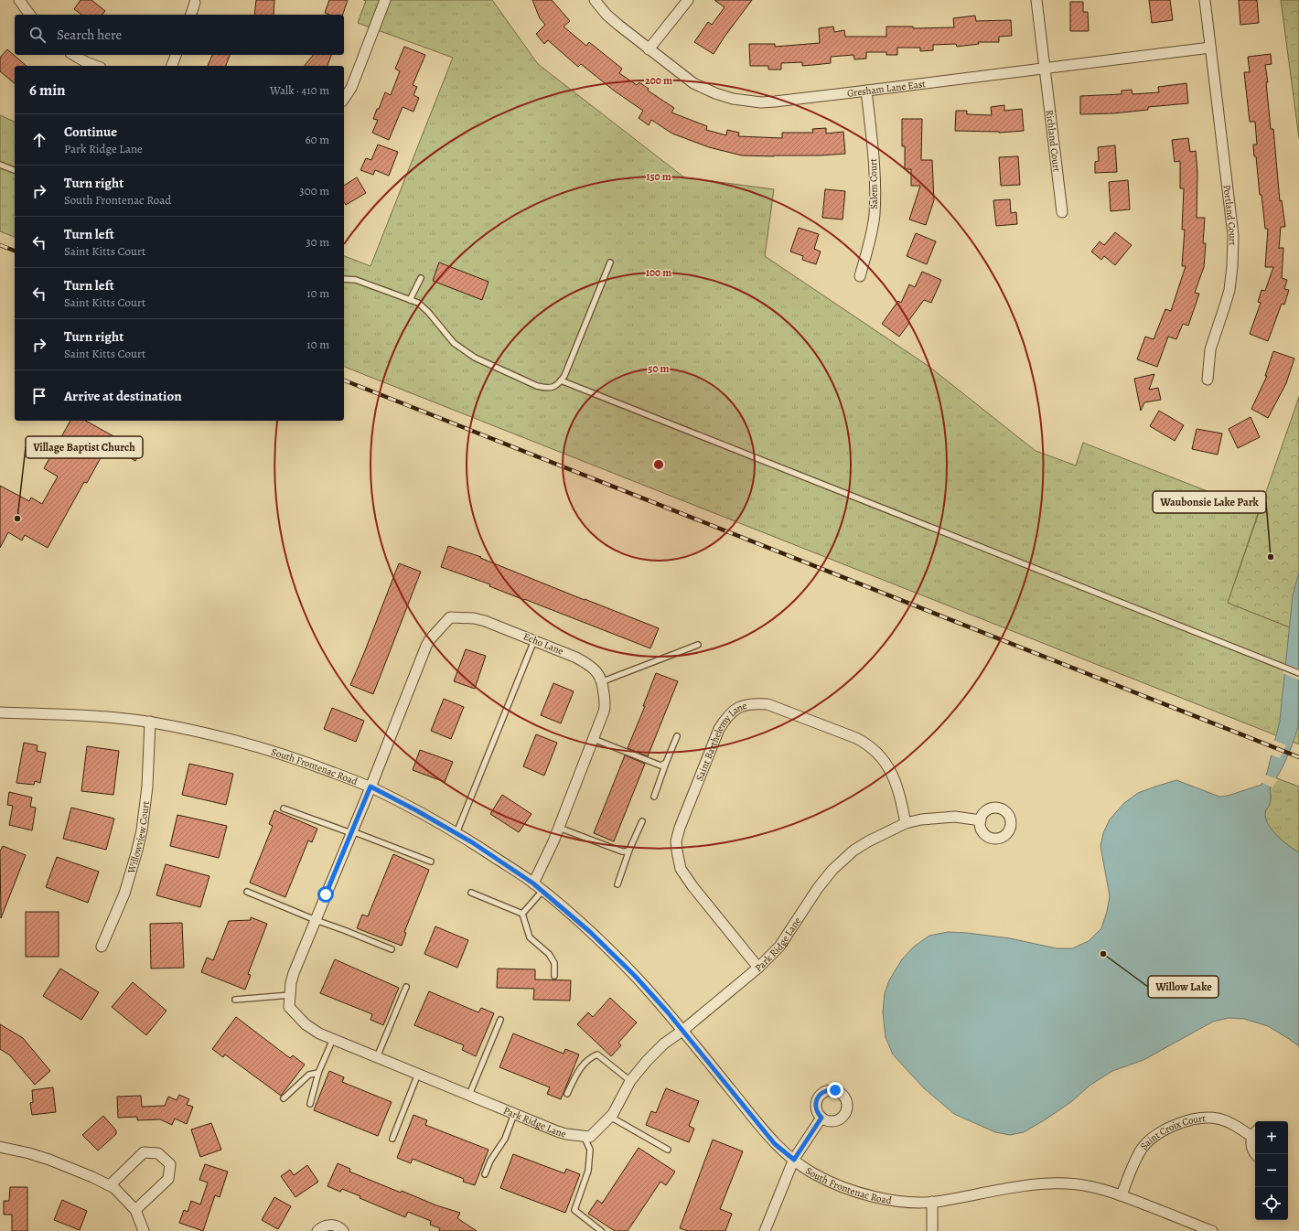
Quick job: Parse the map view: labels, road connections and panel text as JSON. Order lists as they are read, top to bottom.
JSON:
{
  "streets": {
    "street": [
      "Gresham Lane East",
      "Richland Court",
      "Salem Court",
      "Portland Court",
      "Echo Lane",
      "Saint Barthelemy Lane",
      "South Frontenac Road",
      "Willowview Court",
      "Park Ridge Lane",
      "Saint Croix Court"
    ]
  },
  "crossings": [
    ["Gresham Lane East", "Richland Court"],
    ["Gresham Lane East", "Salem Court"],
    ["Gresham Lane East", "Portland Court"],
    ["Echo Lane", "South Frontenac Road"],
    ["Echo Lane", "Park Ridge Lane"],
    ["Saint Barthelemy Lane", "Park Ridge Lane"],
    ["South Frontenac Road", "Willowview Court"],
    ["South Frontenac Road", "Park Ridge Lane"],
    ["South Frontenac Road", "Saint Croix Court"]
  ],
  "places": ["Village Baptist Church", "Waubonsie Lake Park", "Willow Lake"],
  "page": {
    "search": "Search here",
    "heading": ["6 min", "Walk · 410 m"],
    "list": [
      ["Continue", "Park Ridge Lane", "60 m"],
      ["Turn right", "South Frontenac Road", "300 m"],
      ["Turn left", "Saint Kitts Court", "30 m"],
      ["Turn left", "Saint Kitts Court", "10 m"],
      ["Turn right", "Saint Kitts Court", "10 m"],
      "Arrive at destination"
    ],
    "map_buttons": ["+", "−"]
  },
  "rings": [
    "200 m",
    "150 m",
    "100 m",
    "50 m"
  ]
}
